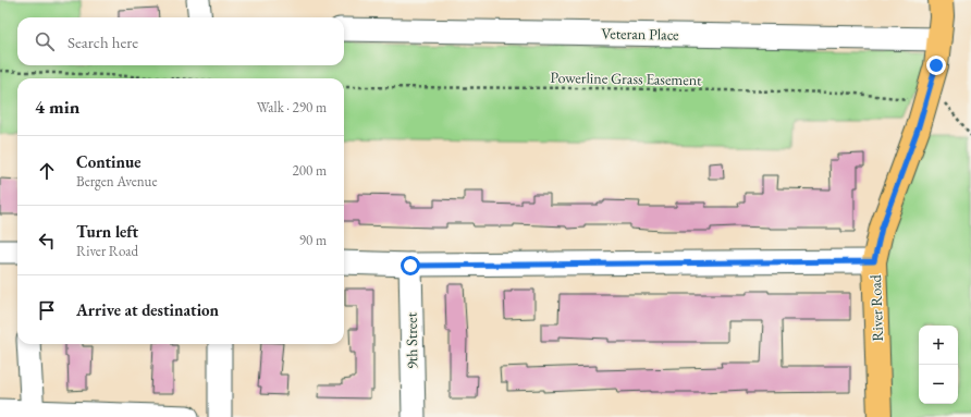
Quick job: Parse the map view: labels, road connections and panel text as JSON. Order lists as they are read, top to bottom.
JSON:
{
  "streets": {
    "main road": ["River Road"],
    "street": ["Veteran Place", "9th Street"],
    "path": ["Powerline Grass Easement"]
  },
  "crossings": [
    ["Veteran Place", "River Road"]
  ],
  "page": {
    "search": "Search here",
    "heading": ["4 min", "Walk · 290 m"],
    "list": [
      ["Continue", "Bergen Avenue", "200 m"],
      ["Turn left", "River Road", "90 m"],
      "Arrive at destination"
    ],
    "map_buttons": ["+", "−"]
  }
}
